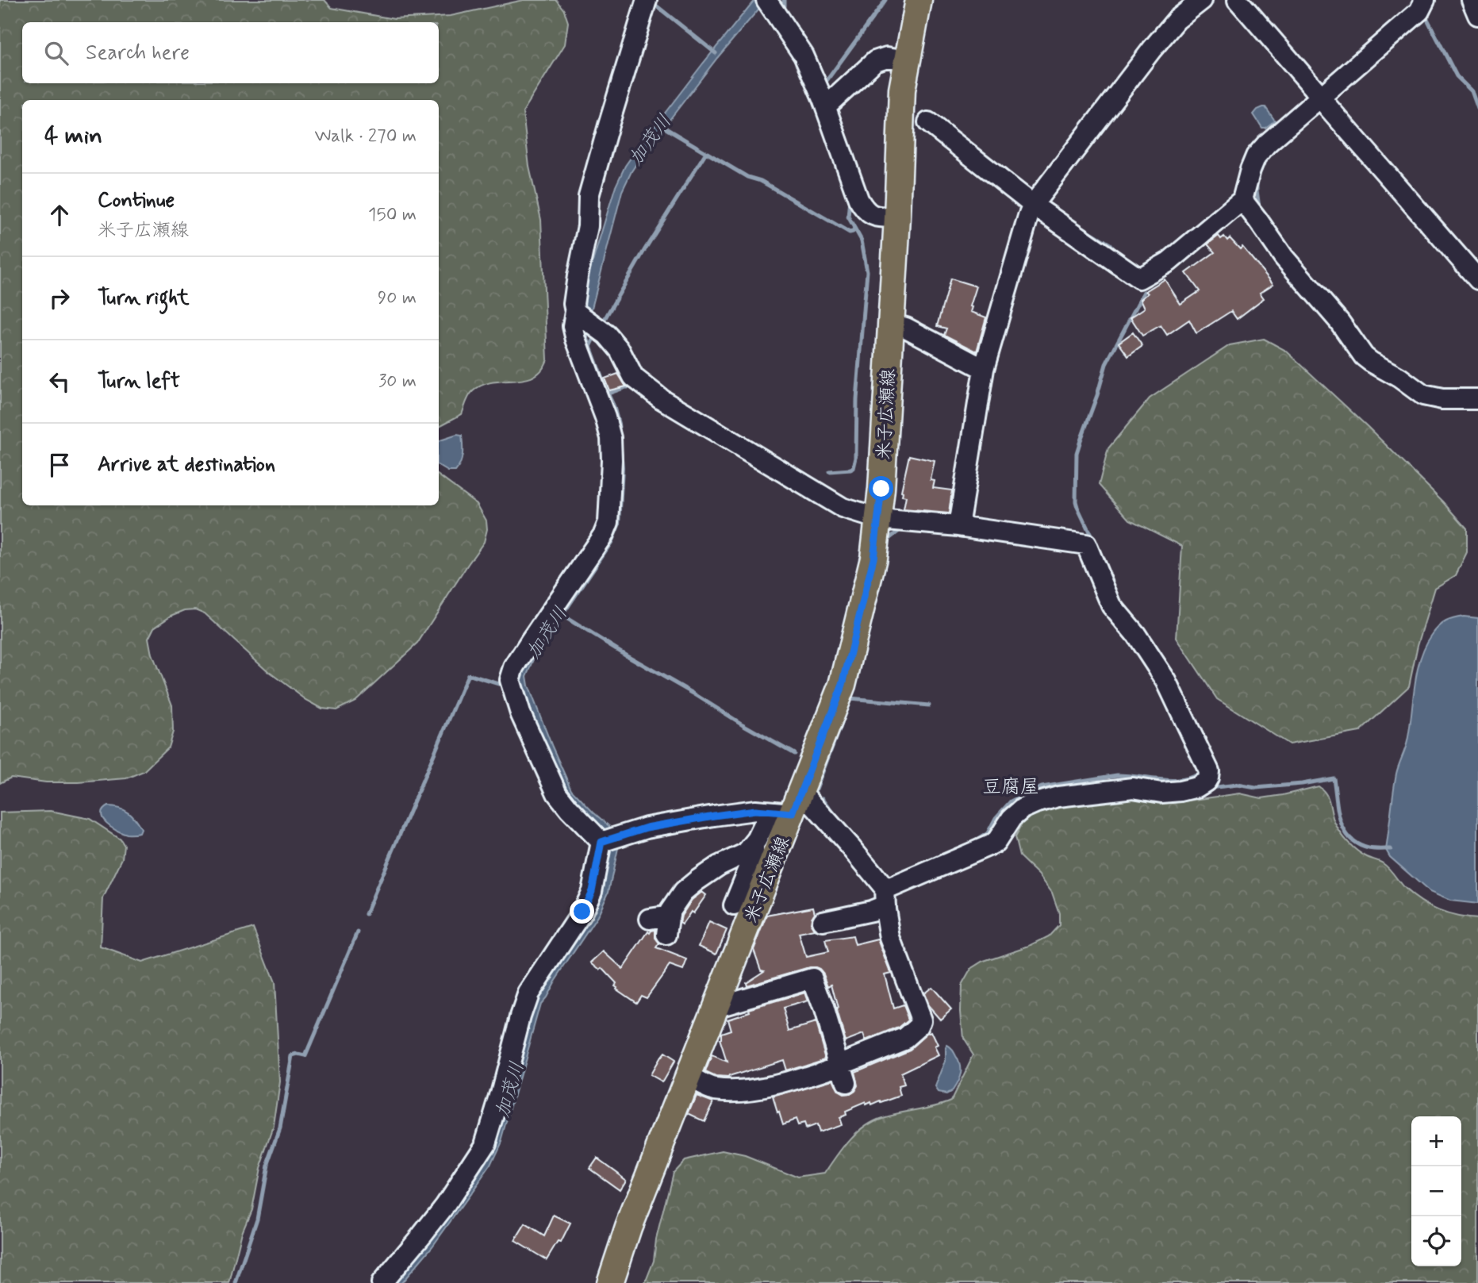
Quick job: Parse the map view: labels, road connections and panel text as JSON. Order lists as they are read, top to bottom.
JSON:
{
  "streets": {
    "main road": ["米子広瀬線"]
  },
  "districts": ["豆腐屋"],
  "water": ["加茂川"],
  "page": {
    "search": "Search here",
    "heading": ["4 min", "Walk · 270 m"],
    "list": [
      ["Continue", "米子広瀬線", "150 m"],
      ["Turn right", "90 m"],
      ["Turn left", "30 m"],
      "Arrive at destination"
    ],
    "map_buttons": ["+", "−"]
  }
}
